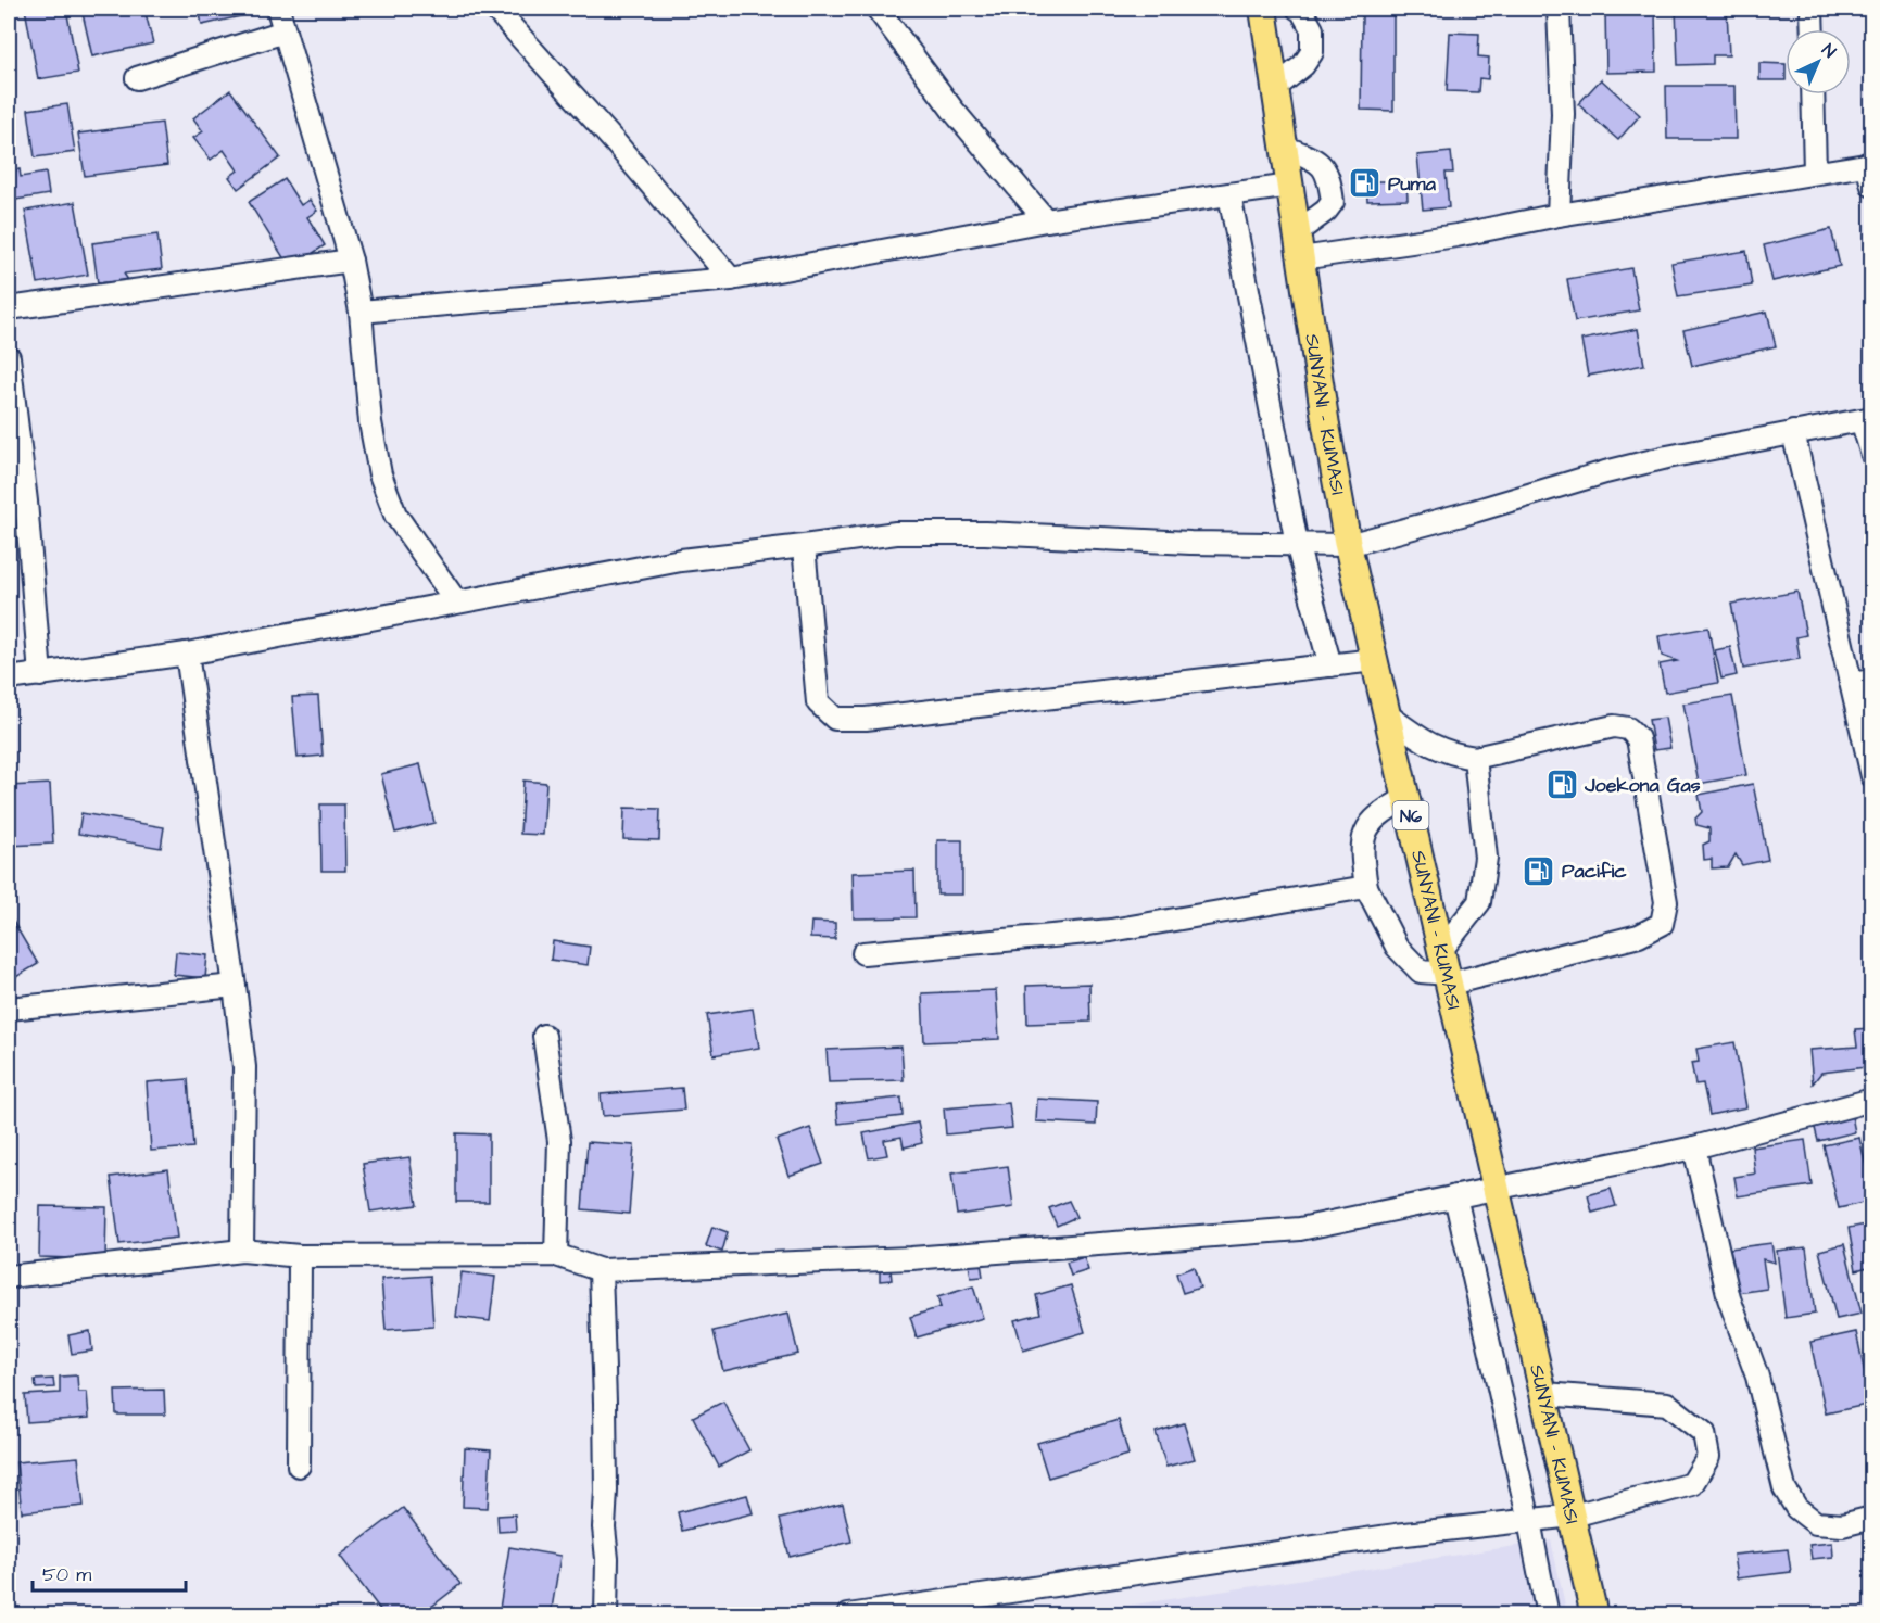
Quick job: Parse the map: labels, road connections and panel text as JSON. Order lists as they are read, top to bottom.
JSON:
{
  "streets": {
    "main road": ["SUNYANI - KUMASI", "N6"]
  },
  "places": {
    "fuel station": ["Puma", "Joekona Gas", "Pacific"]
  },
  "scale_bar": "50 m",
  "north": "top right"
}
